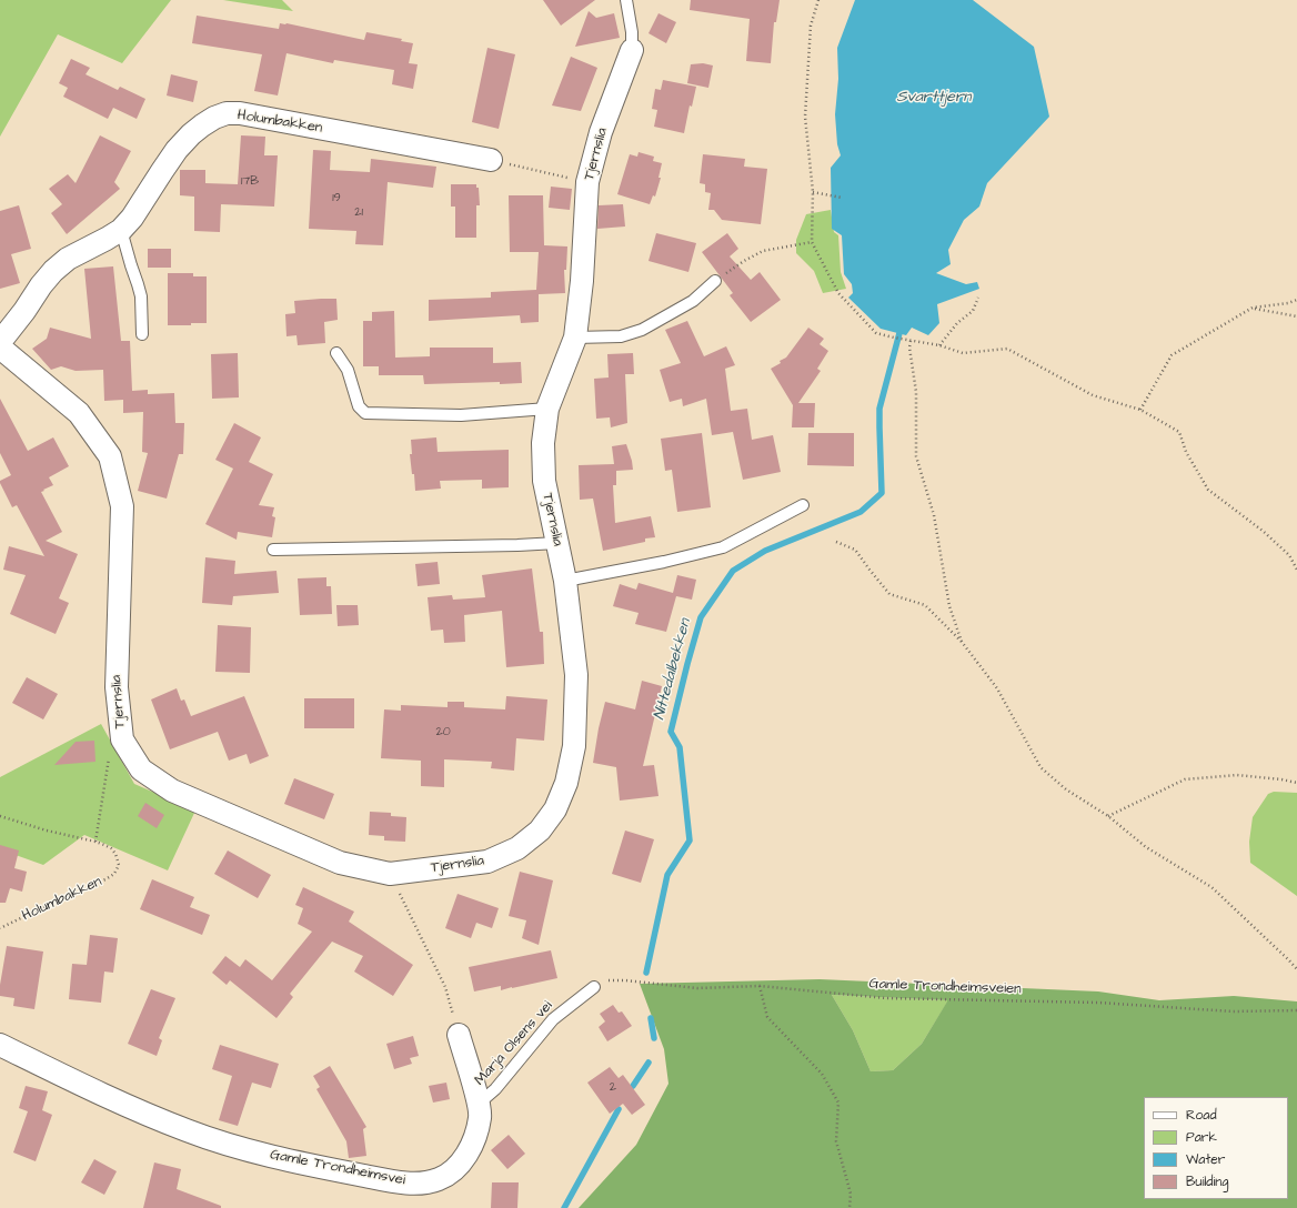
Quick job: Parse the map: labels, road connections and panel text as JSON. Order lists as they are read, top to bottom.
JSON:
{
  "streets": {
    "street": ["Holumbakken", "Tjernslia", "Gamle Trondheimsvei"],
    "lane": ["Marja Olsens vei"],
    "path": ["Gamle Trondheimsveien"]
  },
  "crossings": [
    ["Gamle Trondheimsveien", "Marja Olsens vei"],
    ["Marja Olsens vei", "Gamle Trondheimsvei"]
  ],
  "water": ["Svarttjern", "Nittedalbekken"],
  "house_numbers": [
    "17B",
    "19",
    "21",
    "20",
    "2"
  ],
  "legend": [
    "Road",
    "Park",
    "Water",
    "Building"
  ]
}
